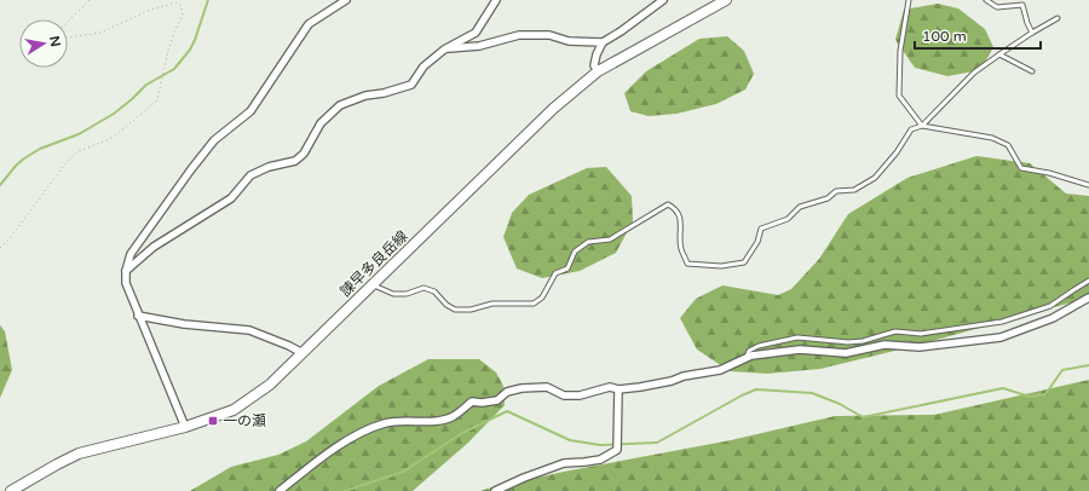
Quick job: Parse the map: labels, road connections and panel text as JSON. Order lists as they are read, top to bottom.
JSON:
{
  "streets": {
    "main road": ["諫早多良岳線"]
  },
  "places": {
    "transit": ["一の瀬"]
  },
  "scale_bar": "100 m",
  "north": "right"
}
